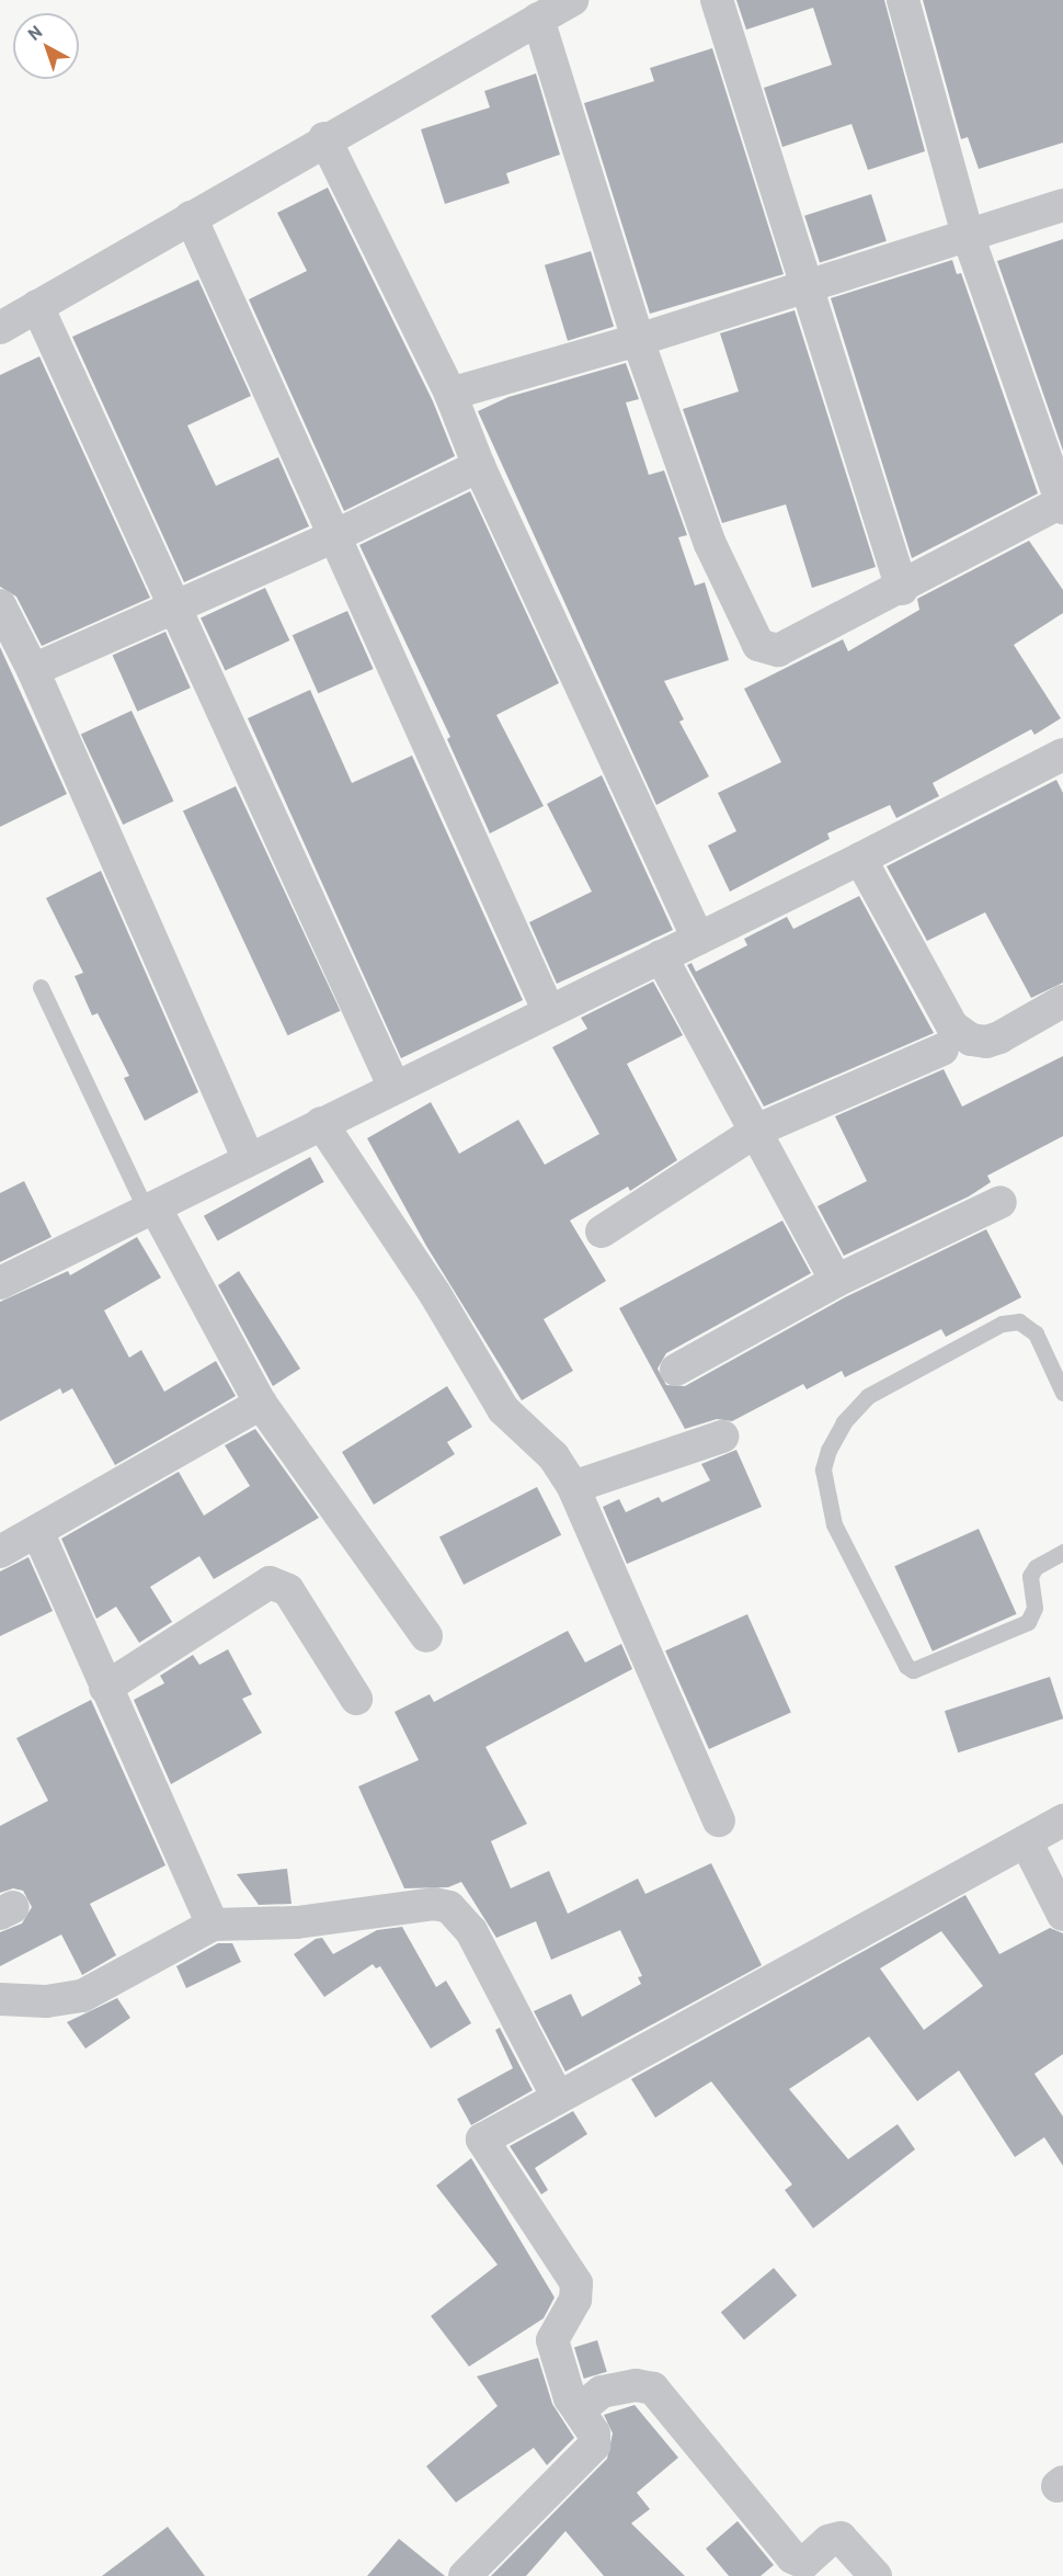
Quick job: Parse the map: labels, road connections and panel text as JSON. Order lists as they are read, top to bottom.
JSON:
{
  "north": "top left"
}
